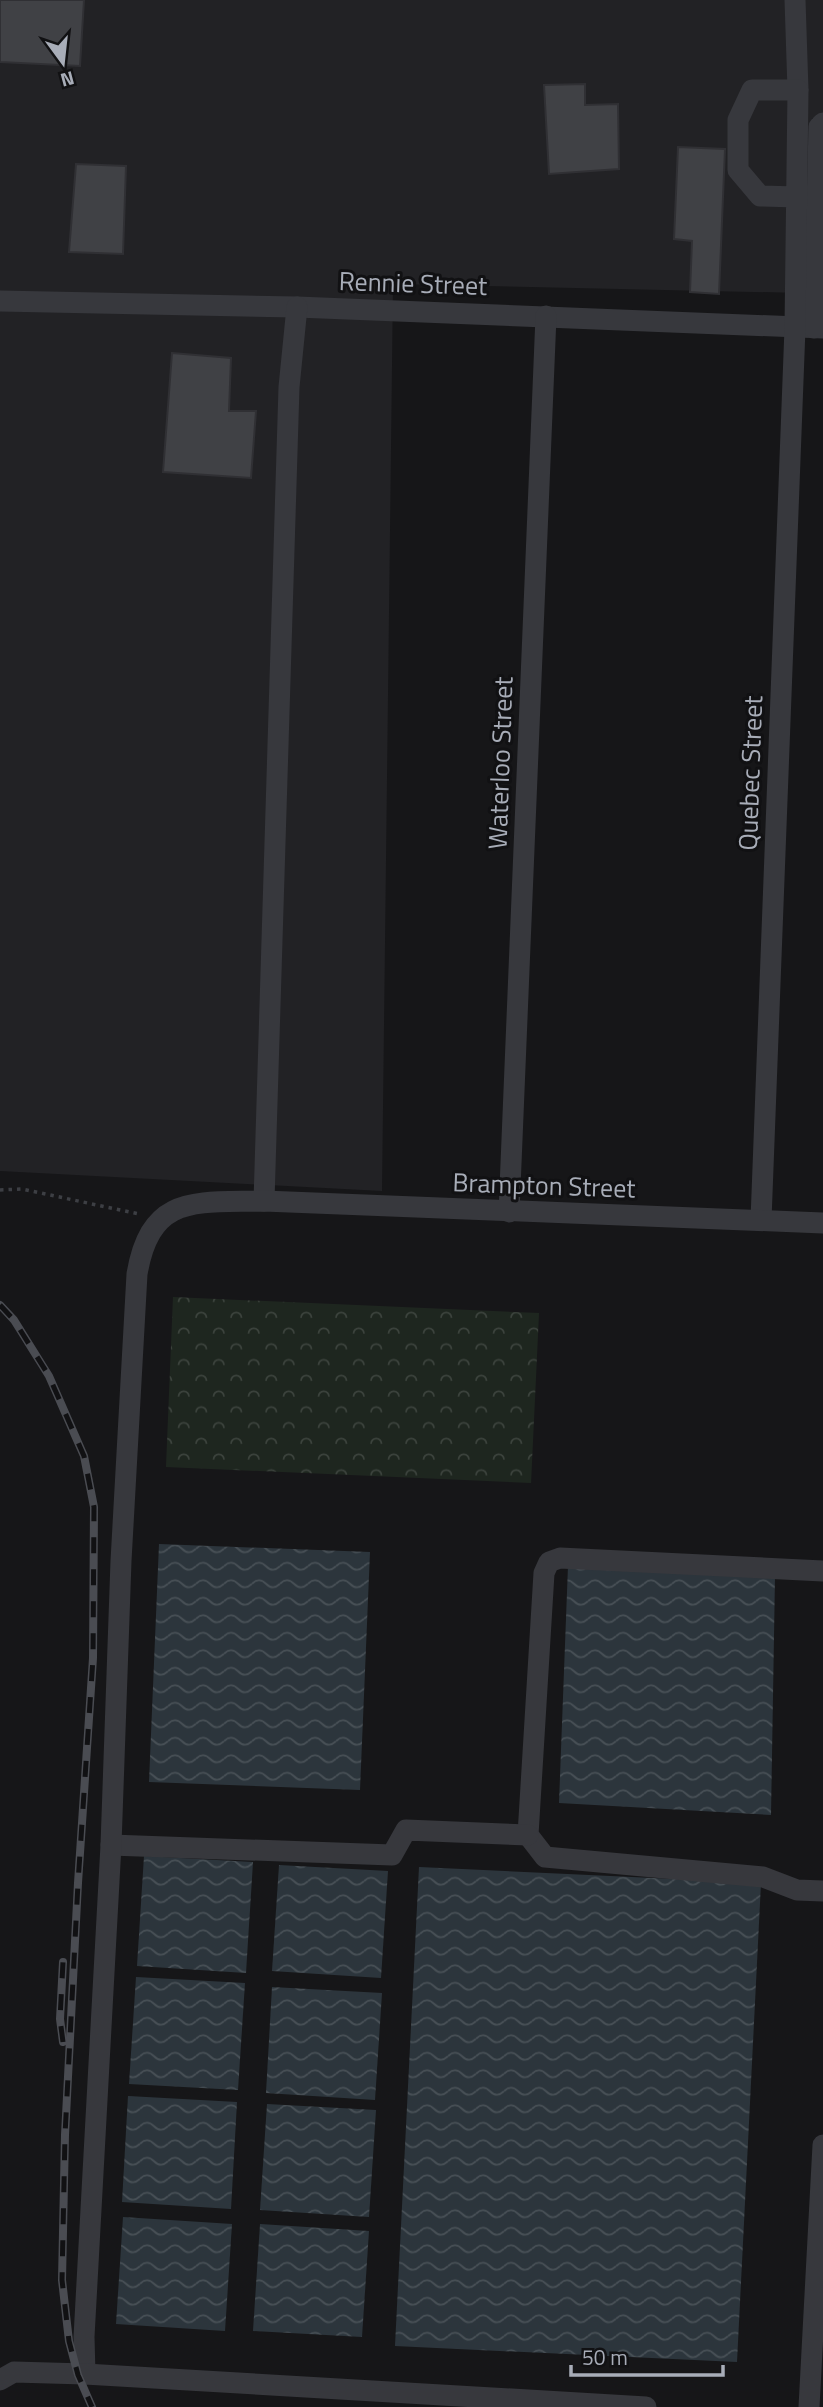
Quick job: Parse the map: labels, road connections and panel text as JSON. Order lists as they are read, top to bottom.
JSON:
{
  "streets": {
    "street": [
      "Rennie Street",
      "Waterloo Street",
      "Quebec Street",
      "Brampton Street"
    ]
  },
  "crossings": [
    ["Rennie Street", "Waterloo Street"],
    ["Rennie Street", "Quebec Street"],
    ["Waterloo Street", "Brampton Street"],
    ["Quebec Street", "Brampton Street"]
  ],
  "scale_bar": "50 m",
  "north": "bottom"
}
